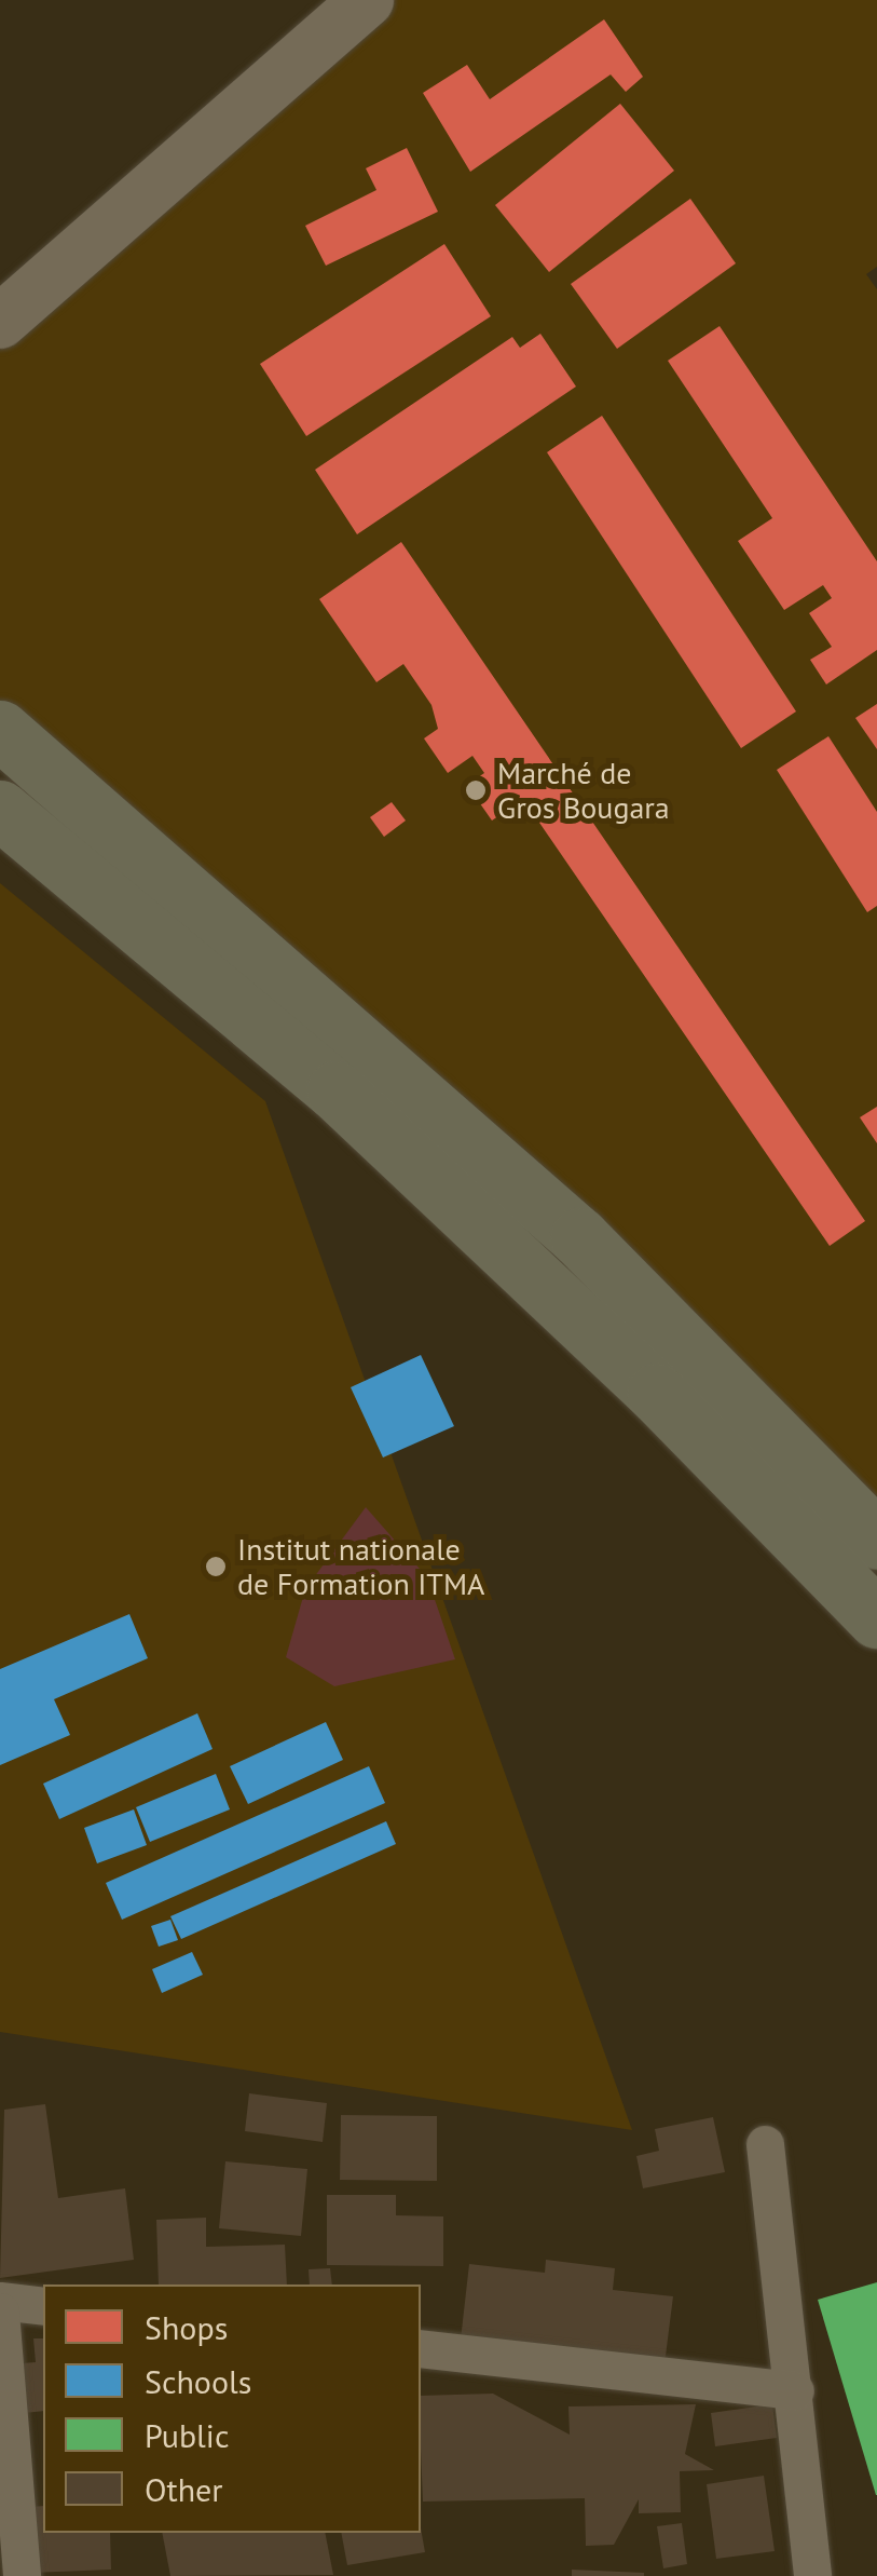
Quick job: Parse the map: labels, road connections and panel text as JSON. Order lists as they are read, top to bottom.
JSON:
{
  "places": ["Marché de Gros Bougara", "Institut nationale de Formation ITMA"],
  "legend": [
    "Shops",
    "Schools",
    "Public",
    "Other"
  ]
}
